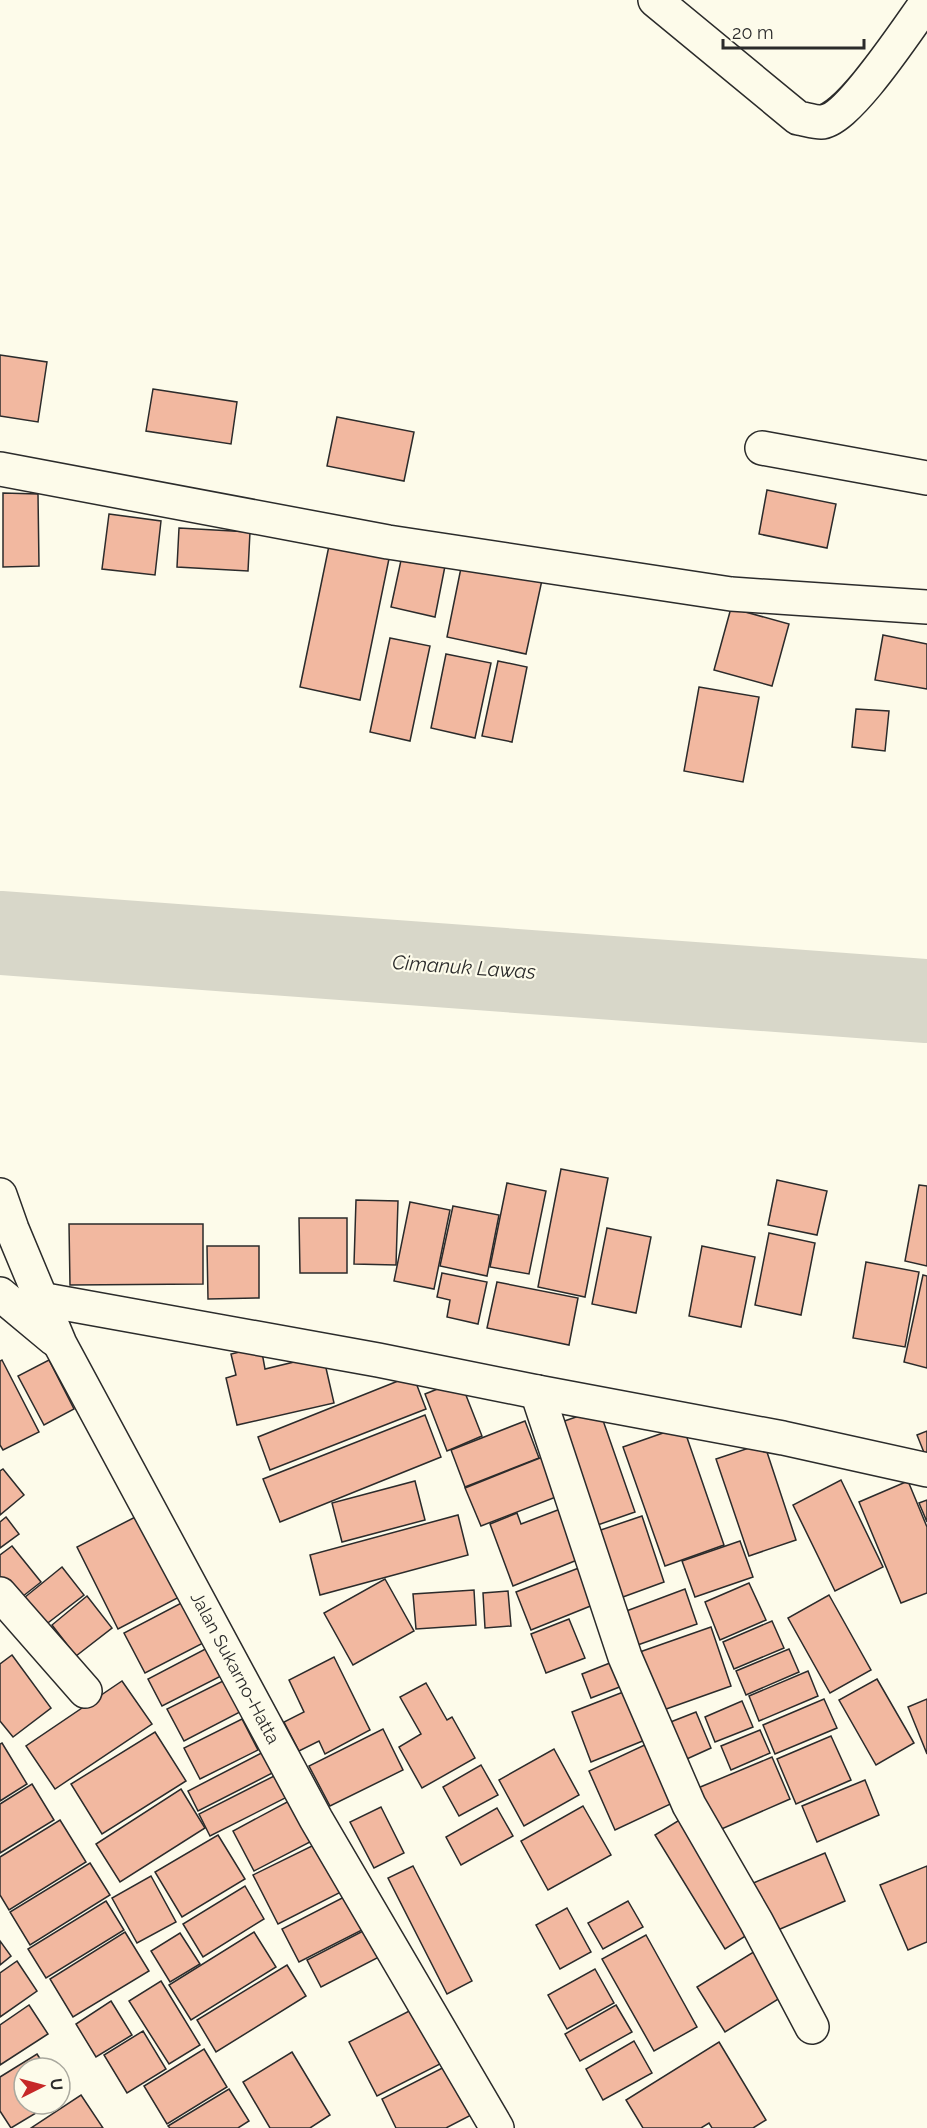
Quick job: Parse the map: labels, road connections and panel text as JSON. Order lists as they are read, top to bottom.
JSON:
{
  "streets": {
    "main road": ["Jalan Sukarno-Hatta"]
  },
  "water": ["Cimanuk Lawas"],
  "scale_bar": "20 m",
  "north": "right"
}
